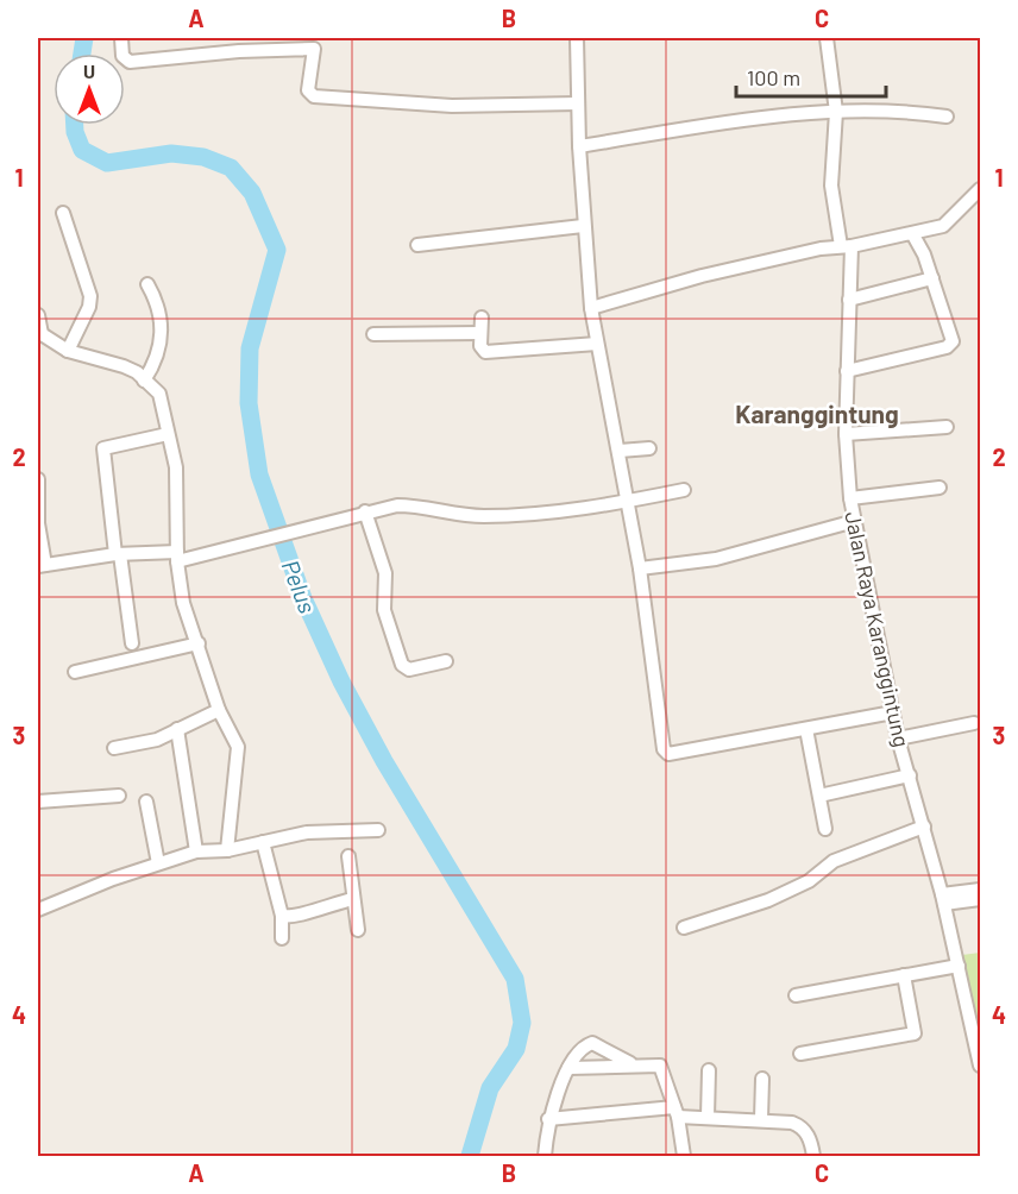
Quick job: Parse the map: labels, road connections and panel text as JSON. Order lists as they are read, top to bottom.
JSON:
{
  "streets": {
    "street": ["Jalan Raya Karanggintung"]
  },
  "districts": ["Karanggintung"],
  "water": ["Pelus"],
  "scale_bar": "100 m",
  "north": "top",
  "grid": {
    "columns": ["A", "B", "C"],
    "rows": [
      "1",
      "2",
      "3",
      "4"
    ]
  }
}
